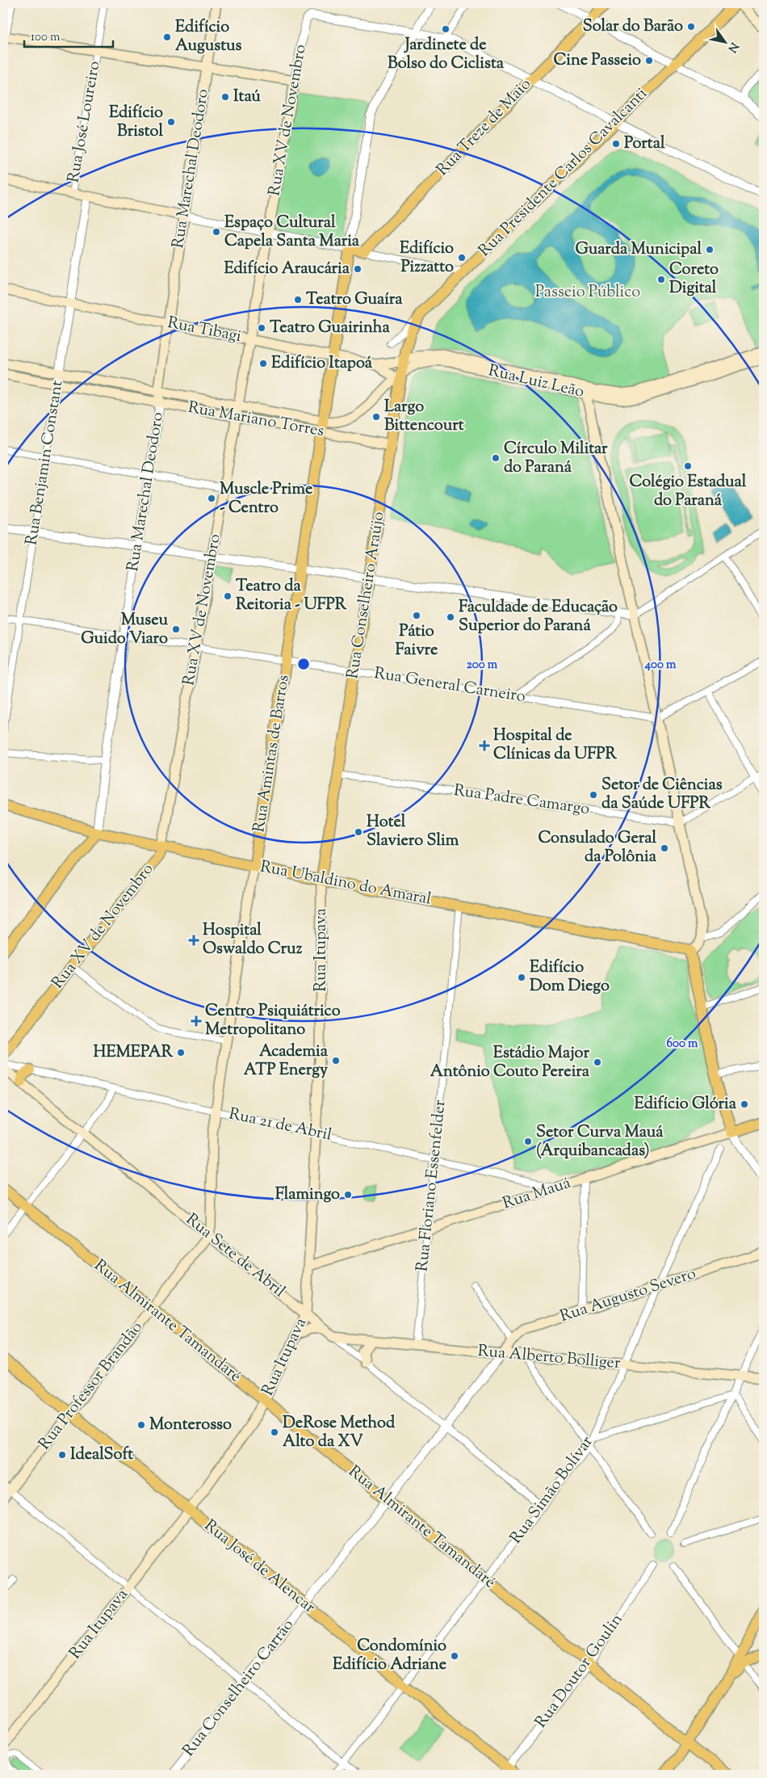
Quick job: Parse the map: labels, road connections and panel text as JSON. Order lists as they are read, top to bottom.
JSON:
{
  "streets": {
    "main road": [
      "Rua XV de Novembro",
      "Rua Treze de Maio",
      "Rua Marechal Deodoro",
      "Rua Presidente Carlos Cavalcanti",
      "Rua Tibagi",
      "Rua Luiz Leão",
      "Rua Mariano Torres",
      "Rua Conselheiro Araújo",
      "Rua Amintas de Barros",
      "Rua Ubaldino do Amaral",
      "Rua Itupava",
      "Rua Mauá",
      "Rua Sete de Abril",
      "Rua Augusto Severo",
      "Rua Almirante Tamandaré",
      "Rua Alberto Bolliger",
      "Rua Professor Brandão",
      "Rua José de Alencar"
    ],
    "street": [
      "Rua José Loureiro",
      "Rua Benjamin Constant",
      "Rua General Carneiro",
      "Rua Padre Camargo",
      "Rua 21 de Abril",
      "Rua Floriano Essenfelder",
      "Rua Simão Bolívar",
      "Rua Doutor Goulin",
      "Rua Conselheiro Carrão"
    ]
  },
  "crossings": [
    ["Rua XV de Novembro", "Rua Tibagi"],
    ["Rua XV de Novembro", "Rua Mariano Torres"],
    ["Rua XV de Novembro", "Rua General Carneiro"],
    ["Rua XV de Novembro", "Rua Ubaldino do Amaral"],
    ["Rua Marechal Deodoro", "Rua Tibagi"],
    ["Rua Marechal Deodoro", "Rua Mariano Torres"],
    ["Rua Marechal Deodoro", "Rua General Carneiro"],
    ["Rua Marechal Deodoro", "Rua Ubaldino do Amaral"],
    ["Rua Presidente Carlos Cavalcanti", "Rua Conselheiro Araújo"],
    ["Rua Tibagi", "Rua Luiz Leão"],
    ["Rua Tibagi", "Rua Benjamin Constant"],
    ["Rua Tibagi", "Rua Conselheiro Araújo"],
    ["Rua Tibagi", "Rua Amintas de Barros"],
    ["Rua Luiz Leão", "Rua Mariano Torres"],
    ["Rua Luiz Leão", "Rua Conselheiro Araújo"],
    ["Rua Luiz Leão", "Rua Amintas de Barros"],
    ["Rua Mariano Torres", "Rua Benjamin Constant"],
    ["Rua Mariano Torres", "Rua Conselheiro Araújo"],
    ["Rua Mariano Torres", "Rua Amintas de Barros"],
    ["Rua Benjamin Constant", "Rua General Carneiro"],
    ["Rua Conselheiro Araújo", "Rua General Carneiro"],
    ["Rua Conselheiro Araújo", "Rua Padre Camargo"],
    ["Rua Conselheiro Araújo", "Rua Ubaldino do Amaral"],
    ["Rua Conselheiro Araújo", "Rua Itupava"],
    ["Rua General Carneiro", "Rua Amintas de Barros"],
    ["Rua Amintas de Barros", "Rua Ubaldino do Amaral"],
    ["Rua Amintas de Barros", "Rua 21 de Abril"],
    ["Rua Amintas de Barros", "Rua Sete de Abril"],
    ["Rua Amintas de Barros", "Rua Professor Brandão"],
    ["Rua Ubaldino do Amaral", "Rua Itupava"],
    ["Rua Ubaldino do Amaral", "Rua Floriano Essenfelder"],
    ["Rua Itupava", "Rua 21 de Abril"],
    ["Rua Itupava", "Rua Mauá"],
    ["Rua Itupava", "Rua Sete de Abril"],
    ["Rua Itupava", "Rua Almirante Tamandaré"],
    ["Rua Itupava", "Rua José de Alencar"],
    ["Rua 21 de Abril", "Rua Floriano Essenfelder"],
    ["Rua 21 de Abril", "Rua Mauá"],
    ["Rua Floriano Essenfelder", "Rua Mauá"],
    ["Rua Floriano Essenfelder", "Rua Alberto Bolliger"],
    ["Rua Sete de Abril", "Rua Alberto Bolliger"],
    ["Rua Sete de Abril", "Rua Professor Brandão"],
    ["Rua Sete de Abril", "Rua Simão Bolívar"],
    ["Rua Sete de Abril", "Rua Conselheiro Carrão"],
    ["Rua Augusto Severo", "Rua Alberto Bolliger"],
    ["Rua Augusto Severo", "Rua Simão Bolívar"],
    ["Rua Augusto Severo", "Rua Conselheiro Carrão"],
    ["Rua Almirante Tamandaré", "Rua Professor Brandão"],
    ["Rua Almirante Tamandaré", "Rua Simão Bolívar"],
    ["Rua Almirante Tamandaré", "Rua Doutor Goulin"],
    ["Rua Almirante Tamandaré", "Rua Conselheiro Carrão"],
    ["Rua Alberto Bolliger", "Rua Simão Bolívar"],
    ["Rua Alberto Bolliger", "Rua Conselheiro Carrão"],
    ["Rua Professor Brandão", "Rua José de Alencar"],
    ["Rua Simão Bolívar", "Rua José de Alencar"],
    ["Rua José de Alencar", "Rua Doutor Goulin"],
    ["Rua José de Alencar", "Rua Conselheiro Carrão"]
  ],
  "parks": ["Passeio Público"],
  "places": {
    "other": [
      "Solar do Barão",
      "Jardinete de Bolso do Ciclista",
      "Edifício Augustus",
      "Cine Passeio",
      "Itaú",
      "Edifício Bristol",
      "Portal",
      "Espaço Cultural Capela Santa Maria",
      "Guarda Municipal",
      "Edifício Pizzatto",
      "Edifício Araucária",
      "Coreto Digital",
      "Teatro Guaíra",
      "Teatro Guairinha",
      "Edifício Itapoá",
      "Largo Bittencourt",
      "Círculo Militar do Paraná",
      "Colégio Estadual do Paraná",
      "Muscle Prime - Centro",
      "Teatro da Reitoria - UFPR",
      "Pátio Faivre",
      "Faculdade de Educação Superior do Paraná",
      "Museu Guido Viaro",
      "Setor de Ciências da Saúde UFPR",
      "Hotel Slaviero Slim",
      "Consulado Geral da Polônia",
      "Edifício Dom Diego",
      "HEMEPAR",
      "Academia ATP Energy",
      "Estádio Major Antônio Couto Pereira",
      "Edifício Glória",
      "Setor Curva Mauá (Arquibancadas)",
      "Flamingo",
      "Monterosso",
      "DeRose Method Alto da XV",
      "IdealSoft",
      "Condomínio Edifício Adriane"
    ],
    "health": ["Hospital de Clínicas da UFPR", "Hospital Oswaldo Cruz", "Centro Psiquiátrico Metropolitano"]
  },
  "scale_bar": "100 m",
  "north": "bottom right",
  "rings": ["200 m", "400 m", "600 m"]
}
